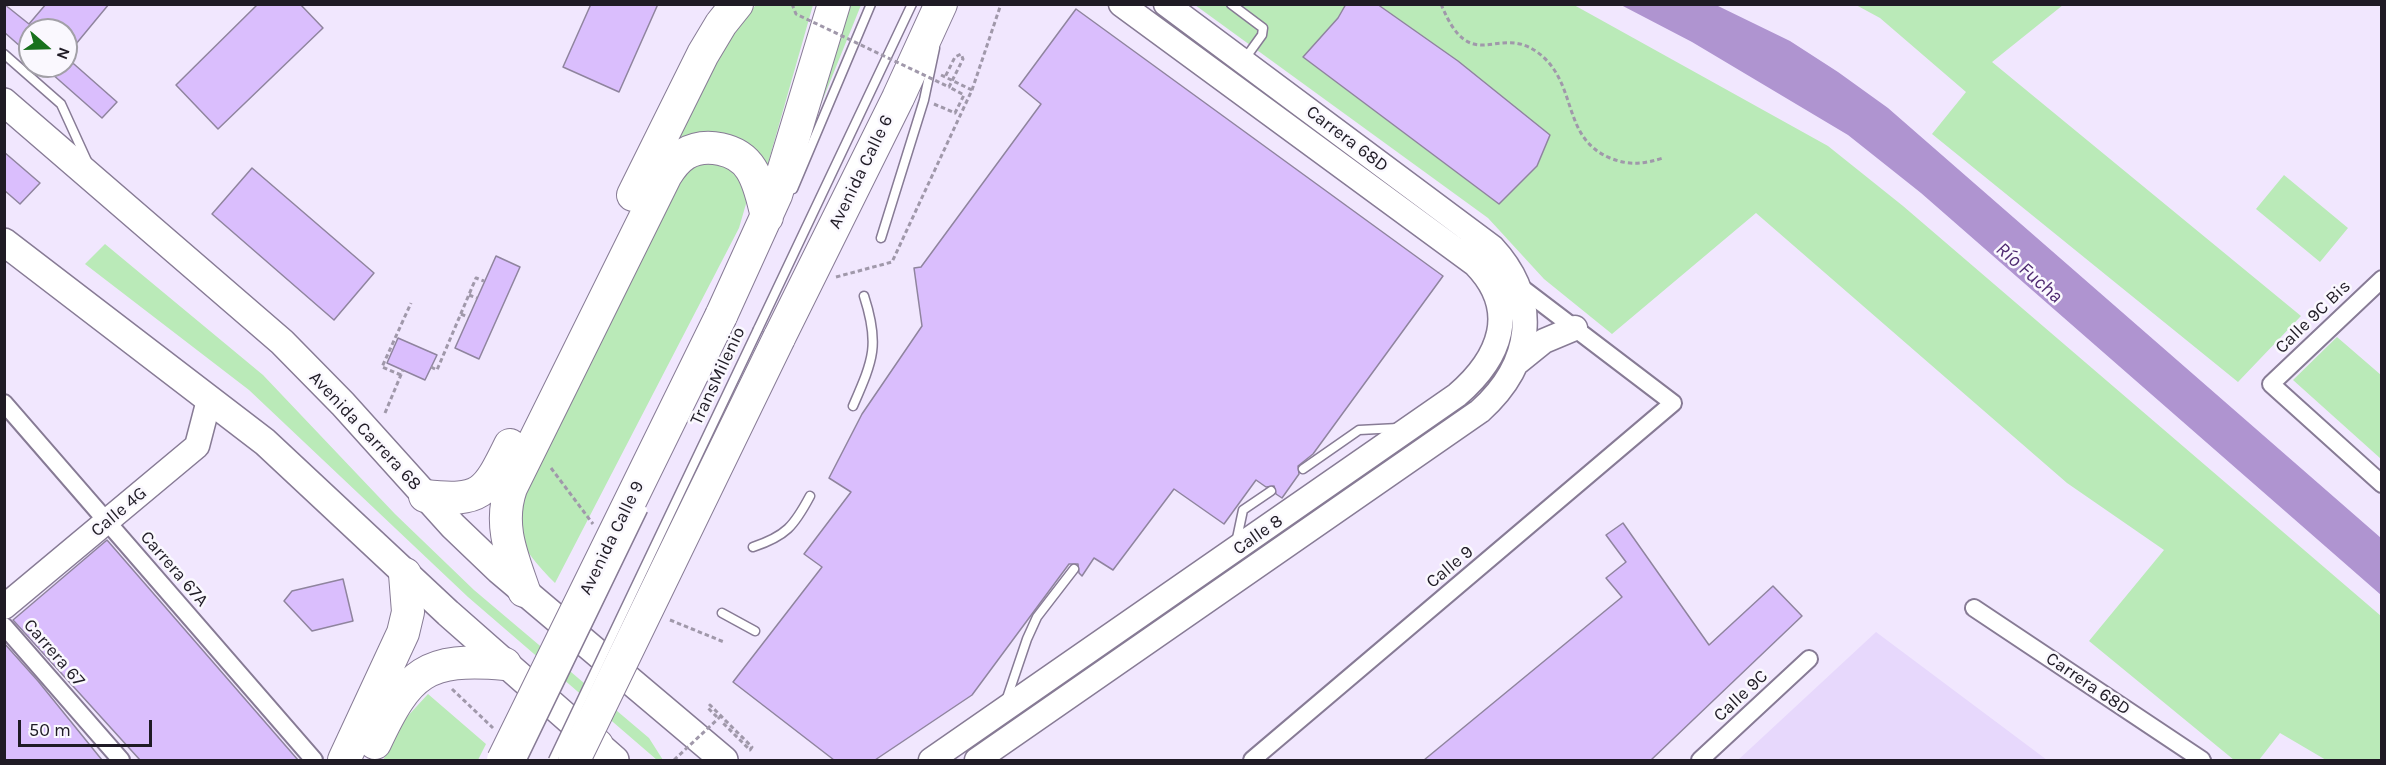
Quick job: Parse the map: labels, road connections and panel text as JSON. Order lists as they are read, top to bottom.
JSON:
{
  "streets": {
    "highway": ["Avenida Calle 6", "Avenida Calle 9"],
    "main road": ["Avenida Carrera 68"],
    "street": [
      "Carrera 68D",
      "Calle 9C Bis",
      "Calle 4G",
      "Calle 8",
      "Calle 9",
      "Carrera 67A",
      "Carrera 67",
      "Calle 9C"
    ],
    "lane": ["TransMilenio"]
  },
  "crossings": [
    ["Carrera 68D", "Calle 8"],
    ["Carrera 68D", "Calle 9"],
    ["Avenida Calle 6", "TransMilenio"],
    ["Calle 4G", "Carrera 67A"]
  ],
  "water": ["Río Fucha"],
  "scale_bar": "50 m",
  "north": "right"
}
